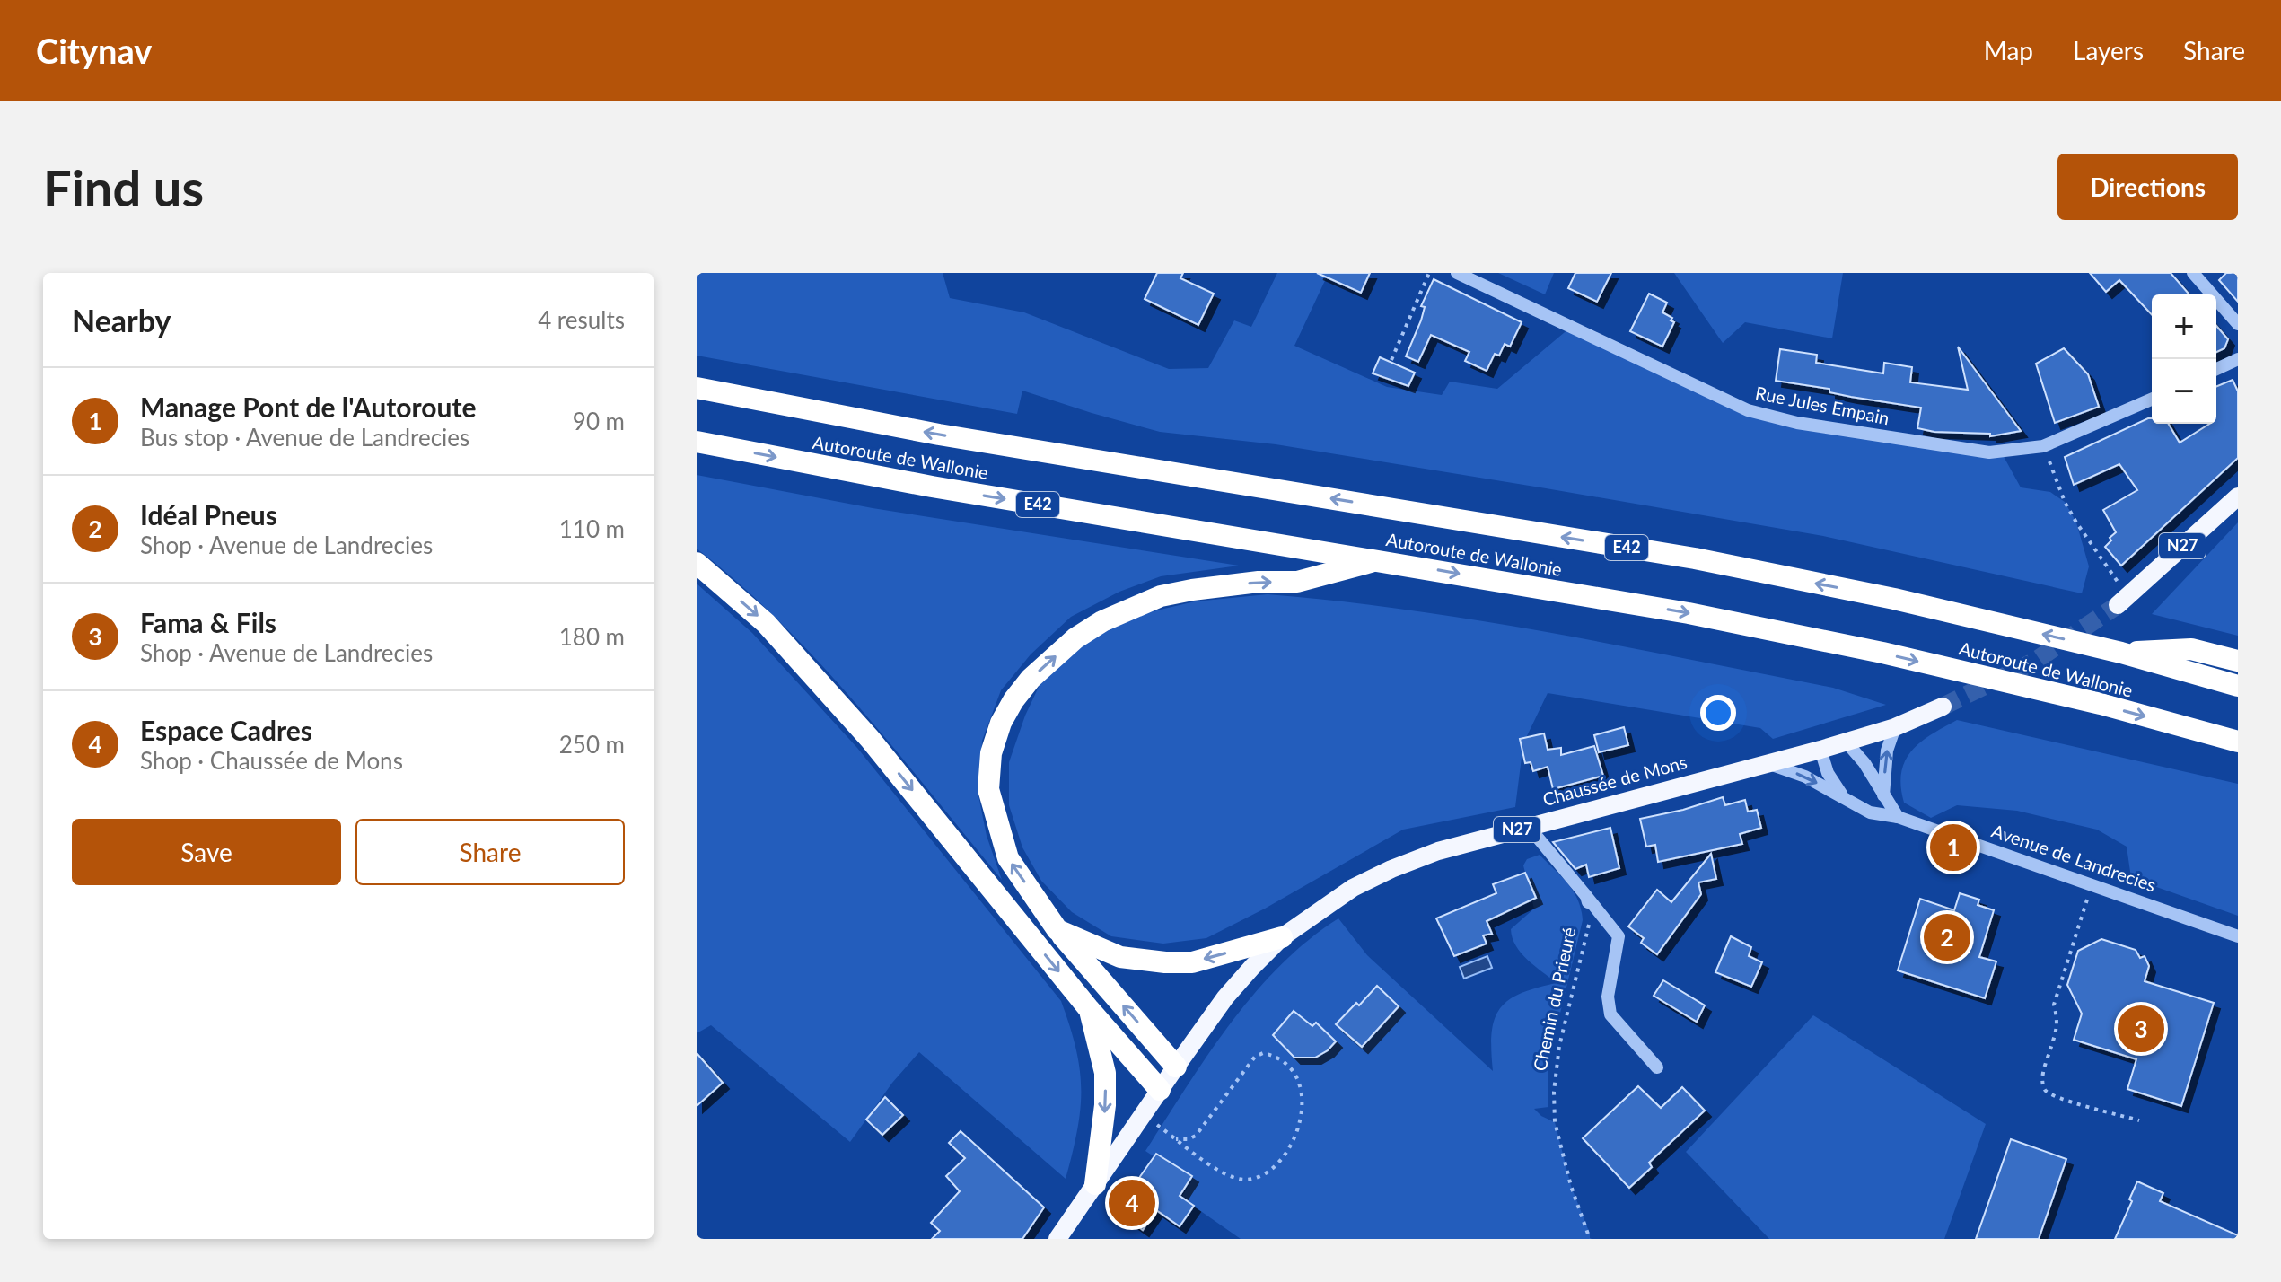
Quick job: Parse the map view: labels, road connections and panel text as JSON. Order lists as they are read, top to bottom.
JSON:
{
  "streets": {
    "highway": ["Autoroute de Wallonie", "E42"],
    "main road": ["N27", "Chaussée de Mons"],
    "street": ["Rue Jules Empain", "Avenue de Landrecies", "Chemin du Prieuré"]
  },
  "crossings": [
    ["N27", "Chaussée de Mons"],
    ["N27", "Avenue de Landrecies"],
    ["Chaussée de Mons", "Avenue de Landrecies"],
    ["Chaussée de Mons", "Chemin du Prieuré"]
  ],
  "page": {
    "header": "Citynav",
    "nav": ["Map", "Layers", "Share"],
    "buttons": [
      "Directions",
      ["Save", "Share"]
    ],
    "title": "Find us",
    "heading": ["Nearby", "4 results"],
    "map_buttons": ["+", "−"],
    "list": [
      {
        "mark": "1",
        "name": "Manage Pont de l'Autoroute",
        "note": "Bus stop · Avenue de Landrecies",
        "value": "90 m"
      },
      {
        "mark": "2",
        "name": "Idéal Pneus",
        "note": "Shop · Avenue de Landrecies",
        "value": "110 m"
      },
      {
        "mark": "3",
        "name": "Fama & Fils",
        "note": "Shop · Avenue de Landrecies",
        "value": "180 m"
      },
      {
        "mark": "4",
        "name": "Espace Cadres",
        "note": "Shop · Chaussée de Mons",
        "value": "250 m"
      }
    ],
    "pins": [
      "1",
      "2",
      "3",
      "4"
    ]
  }
}
